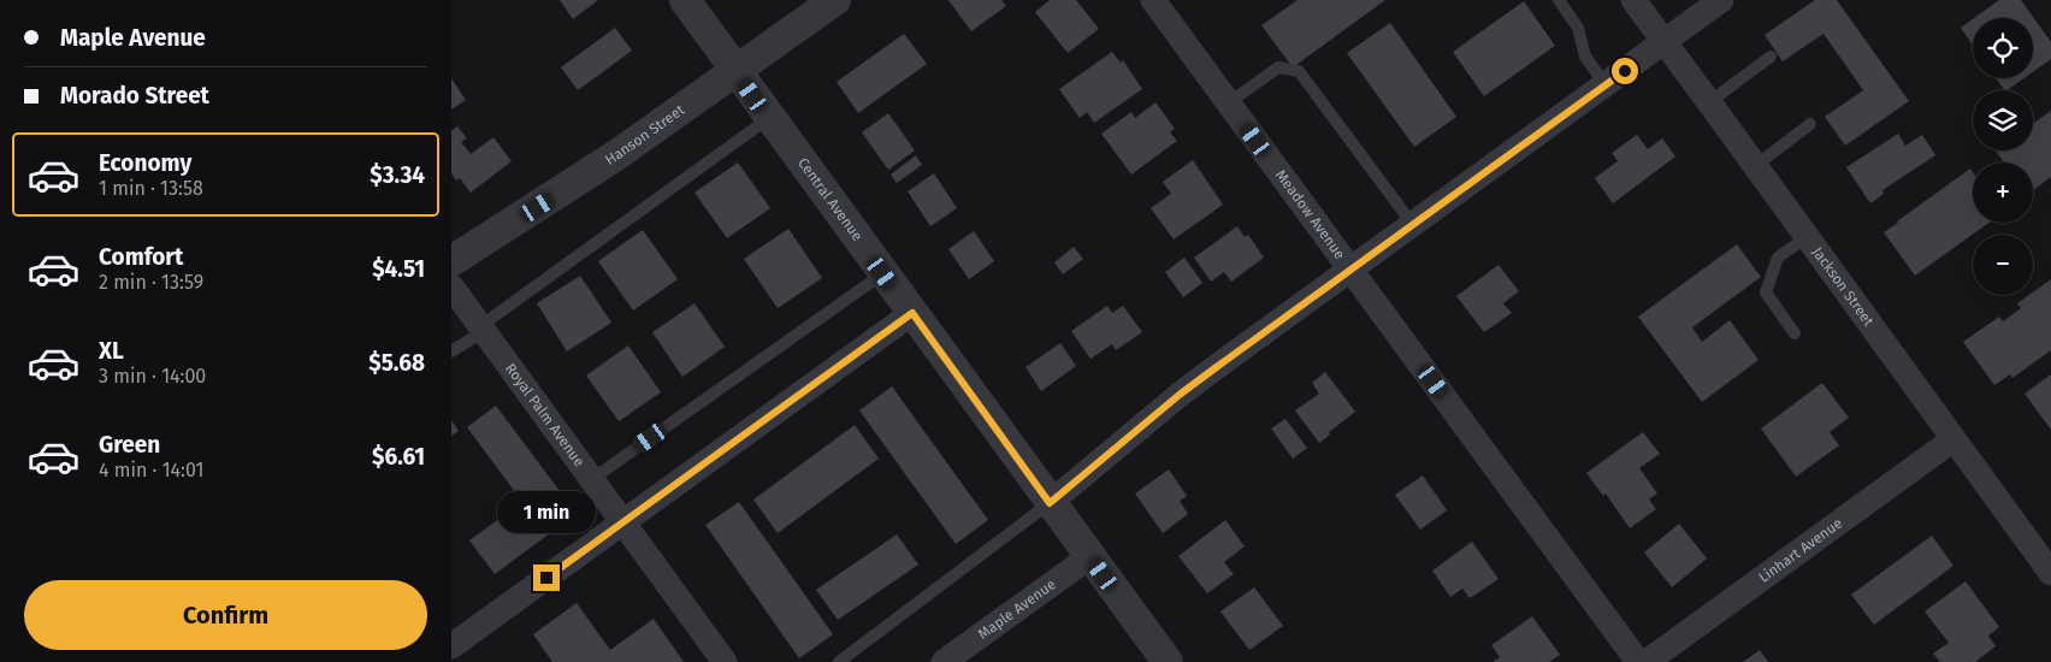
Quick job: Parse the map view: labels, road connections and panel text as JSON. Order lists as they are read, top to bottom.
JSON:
{
  "streets": {
    "street": [
      "Hanson Street",
      "Central Avenue",
      "Meadow Avenue",
      "Jackson Street",
      "Royal Palm Avenue",
      "Linhart Avenue",
      "Maple Avenue"
    ]
  },
  "crossings": [
    ["Hanson Street", "Central Avenue"],
    ["Central Avenue", "Maple Avenue"],
    ["Jackson Street", "Linhart Avenue"]
  ],
  "page": {
    "banner": ["Maple Avenue", "Morado Street"],
    "map_buttons": ["+", "−"],
    "list": [
      {
        "name": "Economy",
        "note": "1 min · 13:58",
        "value": "$3.34"
      },
      {
        "name": "Comfort",
        "note": "2 min · 13:59",
        "value": "$4.51"
      },
      {
        "name": "XL",
        "note": "3 min · 14:00",
        "value": "$5.68"
      },
      {
        "name": "Green",
        "note": "4 min · 14:01",
        "value": "$6.61"
      }
    ],
    "bubble": "1 min",
    "buttons": "Confirm"
  }
}
